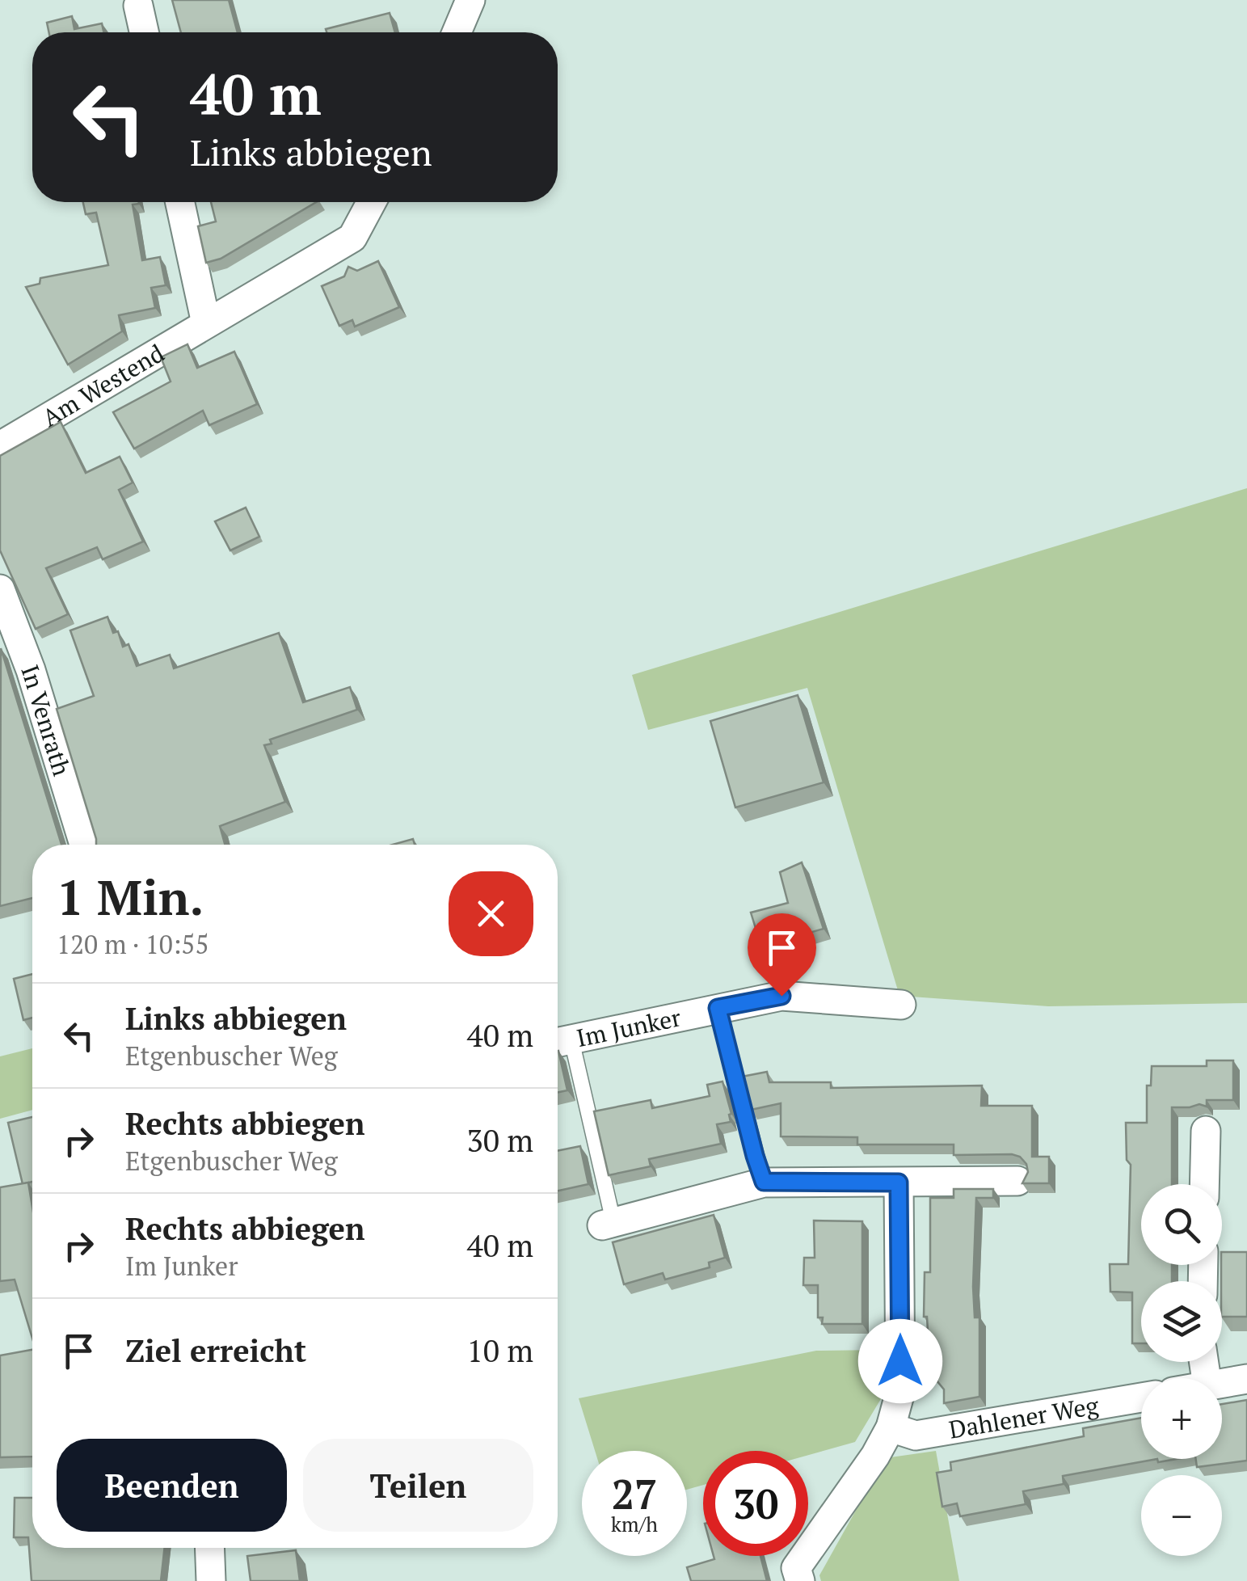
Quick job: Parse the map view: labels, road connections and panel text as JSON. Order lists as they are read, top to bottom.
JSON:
{
  "streets": {
    "street": [
      "Am Westend",
      "In Venrath",
      "Im Junker",
      "Dahlener Weg"
    ]
  },
  "page": {
    "turn": ["40 m", "Links abbiegen"],
    "heading": ["1 Min.", "120 m · 10:55"],
    "list": [
      {
        "name": "Links abbiegen",
        "note": "Etgenbuscher Weg",
        "value": "40 m"
      },
      {
        "name": "Rechts abbiegen",
        "note": "Etgenbuscher Weg",
        "value": "30 m"
      },
      {
        "name": "Rechts abbiegen",
        "note": "Im Junker",
        "value": "40 m"
      },
      {
        "name": "Ziel erreicht",
        "value": "10 m"
      }
    ],
    "map_buttons": ["+", "−"],
    "buttons": ["Beenden", "Teilen"],
    "speed": "27 km/h",
    "limit": "30"
  }
}
